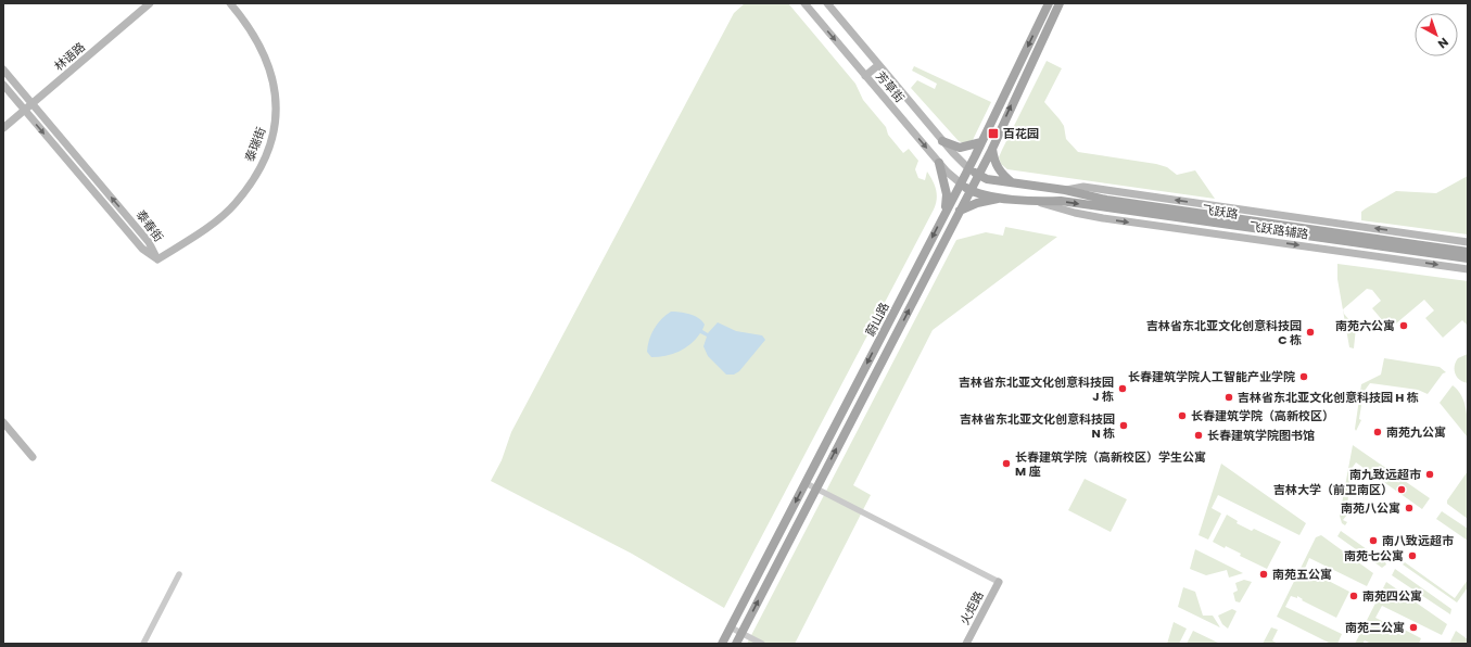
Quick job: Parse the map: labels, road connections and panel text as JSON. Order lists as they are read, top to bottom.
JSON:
{
  "streets": {
    "main road": ["飞跃路", "蔚山路"],
    "street": [
      "林语路",
      "芳草街",
      "泰瑞街",
      "泰春街",
      "飞跃路辅路",
      "火炬路"
    ]
  },
  "crossings": [
    ["林语路", "泰春街"],
    ["芳草街", "飞跃路"],
    ["芳草街", "蔚山路"],
    ["泰瑞街", "泰春街"],
    ["飞跃路", "飞跃路辅路"],
    ["飞跃路", "蔚山路"]
  ],
  "places": {
    "transit": ["百花园"],
    "other": [
      "南苑六公寓",
      "吉林省东北亚文化创意科技园 C 栋",
      "长春建筑学院人工智能产业学院",
      "吉林省东北亚文化创意科技园 J 栋",
      "吉林省东北亚文化创意科技园 H 栋",
      "长春建筑学院（高新校区）",
      "吉林省东北亚文化创意科技园 N 栋",
      "南苑九公寓",
      "长春建筑学院图书馆",
      "长春建筑学院（高新校区）学生公寓 M 座",
      "南九致远超市",
      "吉林大学（前卫南区）",
      "南苑八公寓",
      "南八致远超市",
      "南苑七公寓",
      "南苑五公寓",
      "南苑四公寓",
      "南苑二公寓"
    ]
  },
  "north": "bottom right"
}
